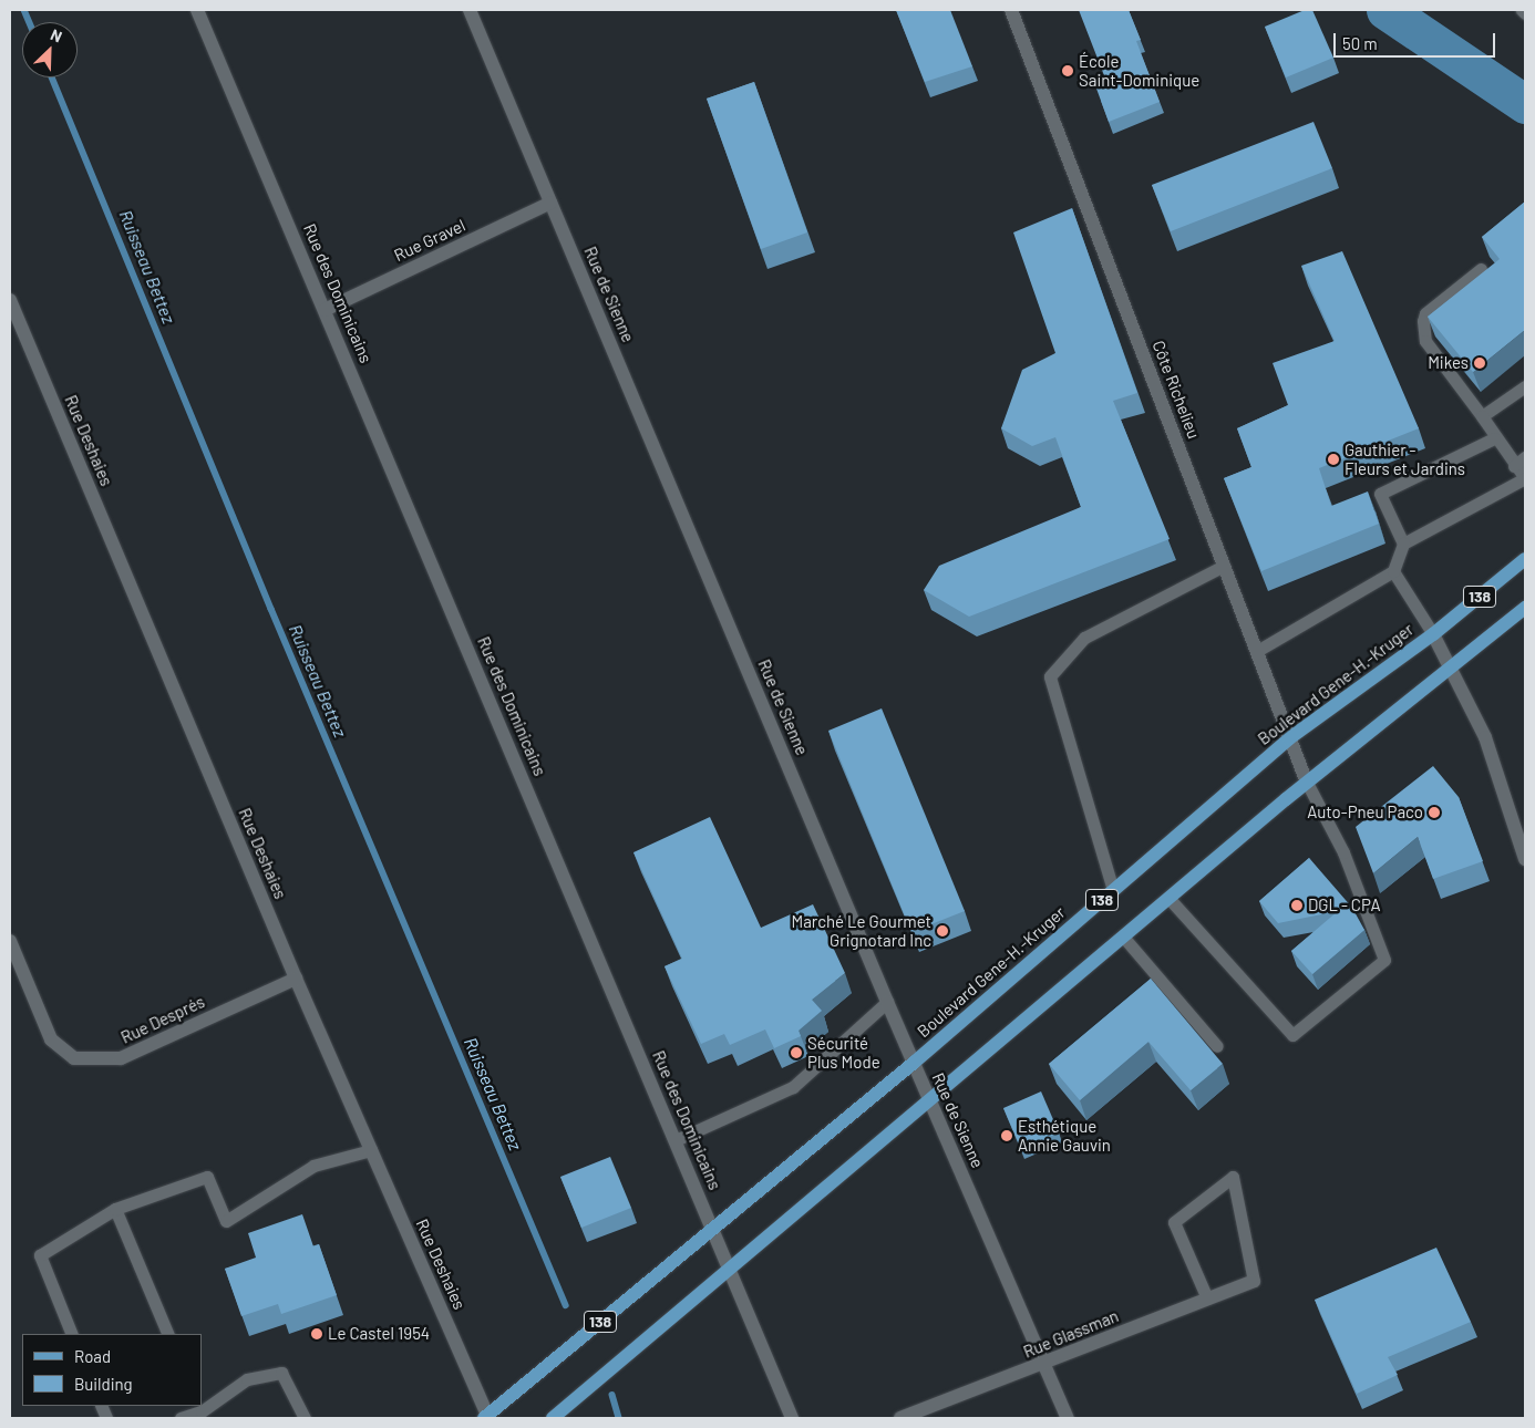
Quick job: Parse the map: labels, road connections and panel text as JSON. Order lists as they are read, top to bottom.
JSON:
{
  "streets": {
    "main road": ["138", "Boulevard Gene-H.-Kruger"],
    "street": [
      "Rue Gravel",
      "Rue des Dominicains",
      "Rue de Sienne",
      "Côte Richelieu",
      "Rue Deshaies",
      "Rue Després",
      "Rue Glassman"
    ]
  },
  "crossings": [
    ["Rue Gravel", "Rue des Dominicains"],
    ["Rue Gravel", "Rue de Sienne"],
    ["Rue des Dominicains", "138"],
    ["Rue des Dominicains", "Boulevard Gene-H.-Kruger"],
    ["Rue de Sienne", "138"],
    ["Rue de Sienne", "Boulevard Gene-H.-Kruger"],
    ["Rue de Sienne", "Rue Glassman"],
    ["Côte Richelieu", "138"],
    ["Côte Richelieu", "Boulevard Gene-H.-Kruger"],
    ["Rue Deshaies", "Boulevard Gene-H.-Kruger"],
    ["Rue Deshaies", "Rue Després"]
  ],
  "water": ["Ruisseau Bettez"],
  "places": [
    "École Saint-Dominique",
    "Mikes",
    "Gauthier - Fleurs et Jardins",
    "Auto-Pneu Paco",
    "DGL - CPA",
    "Marché Le Gourmet Grignotard Inc",
    "Sécurité Plus Mode",
    "Esthétique Annie Gauvin",
    "Le Castel 1954"
  ],
  "legend": ["Road", "Building"],
  "scale_bar": "50 m",
  "north": "top right"
}
